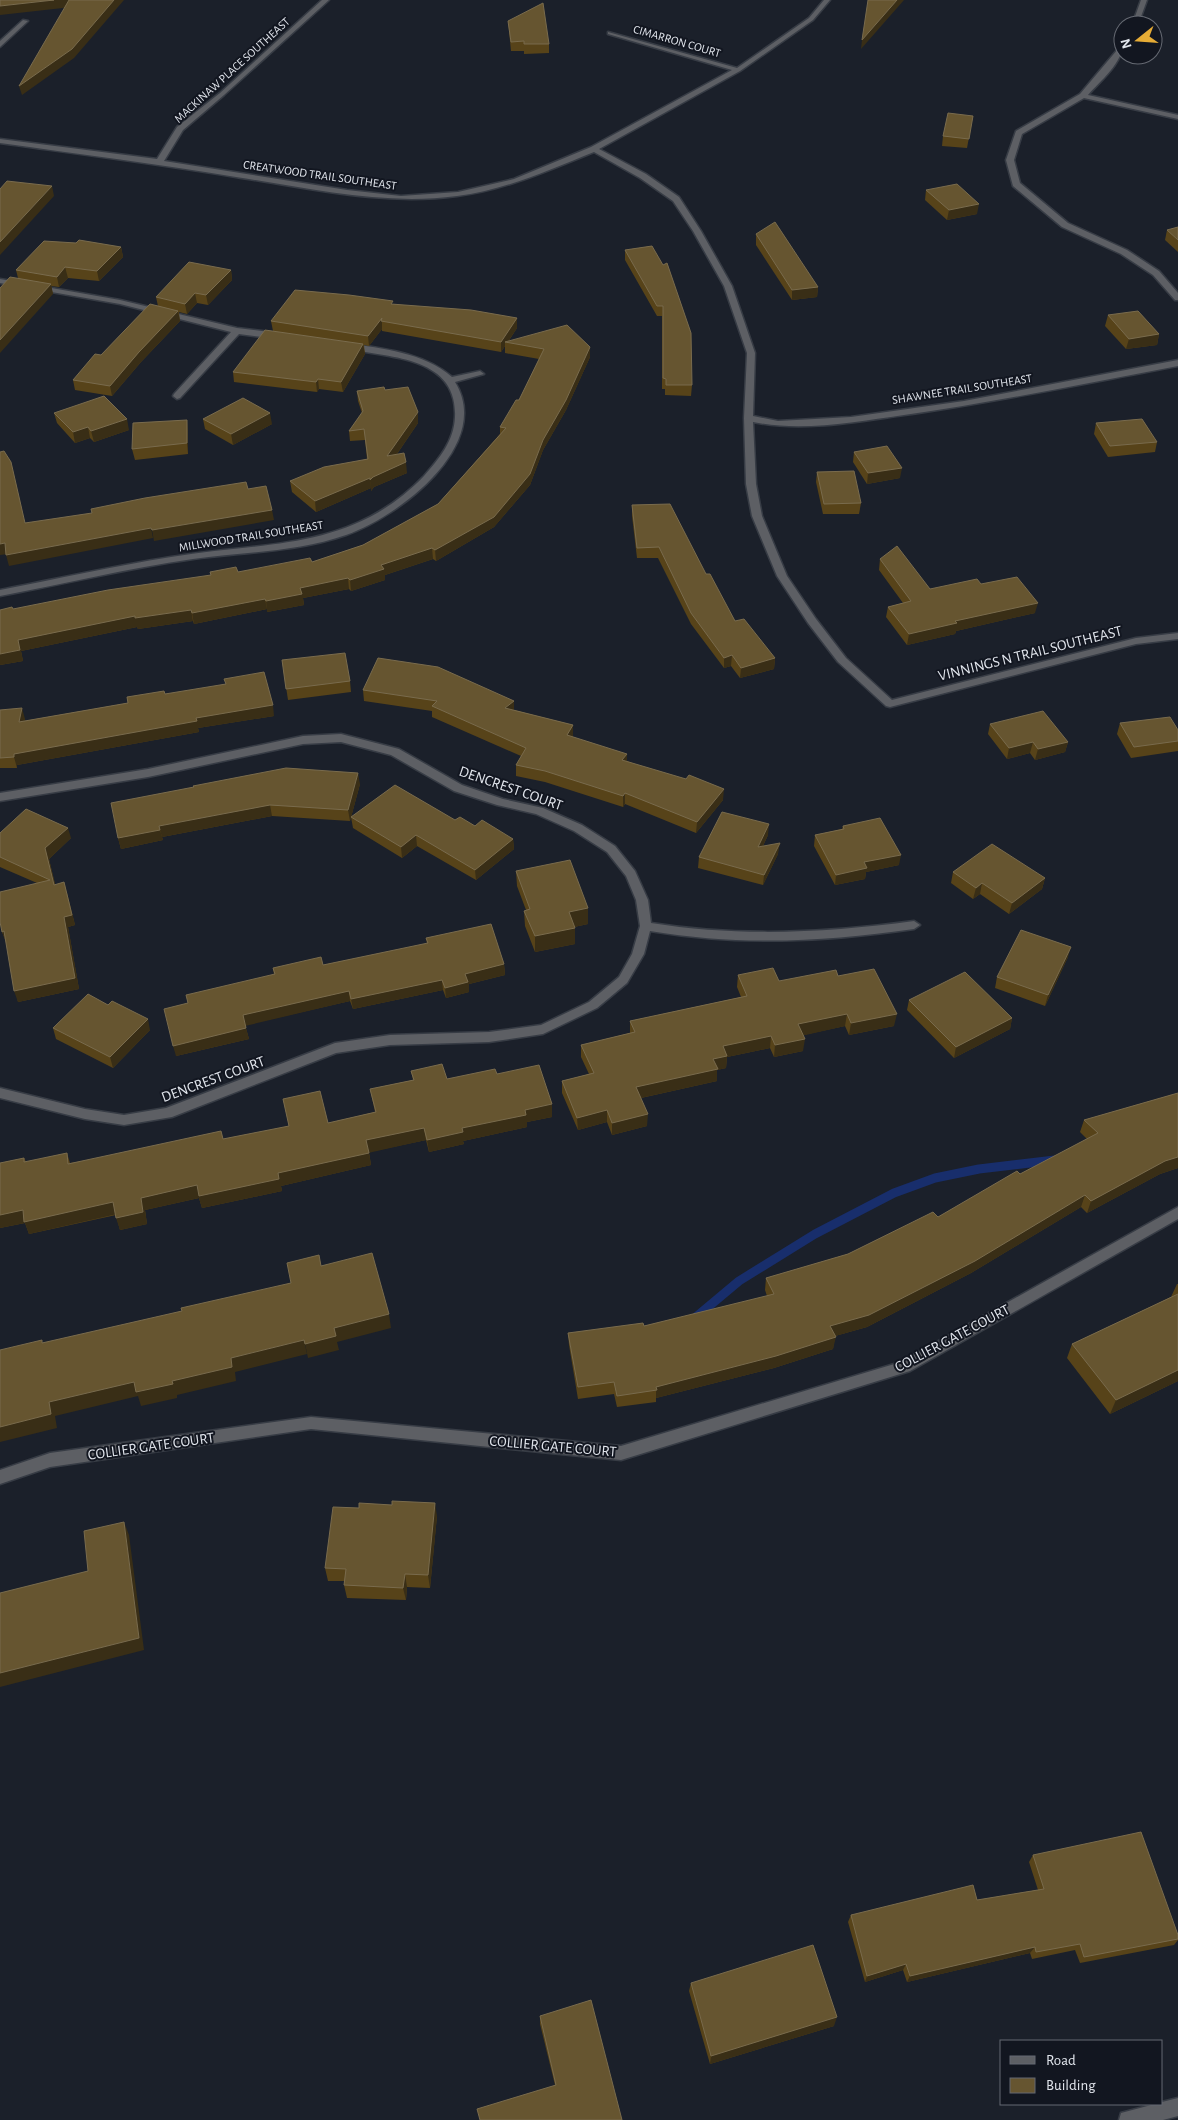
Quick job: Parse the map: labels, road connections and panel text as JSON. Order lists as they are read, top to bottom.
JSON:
{
  "streets": {
    "street": [
      "CIMARRON COURT",
      "MACKINAW PLACE SOUTHEAST",
      "CREATWOOD TRAIL SOUTHEAST",
      "SHAWNEE TRAIL SOUTHEAST",
      "MILLWOOD TRAIL SOUTHEAST",
      "VINNINGS N TRAIL SOUTHEAST",
      "DENCREST COURT",
      "COLLIER GATE COURT"
    ]
  },
  "crossings": [
    ["CIMARRON COURT", "CREATWOOD TRAIL SOUTHEAST"],
    ["MACKINAW PLACE SOUTHEAST", "CREATWOOD TRAIL SOUTHEAST"],
    ["SHAWNEE TRAIL SOUTHEAST", "VINNINGS N TRAIL SOUTHEAST"]
  ],
  "legend": ["Road", "Building"],
  "north": "left"
}
